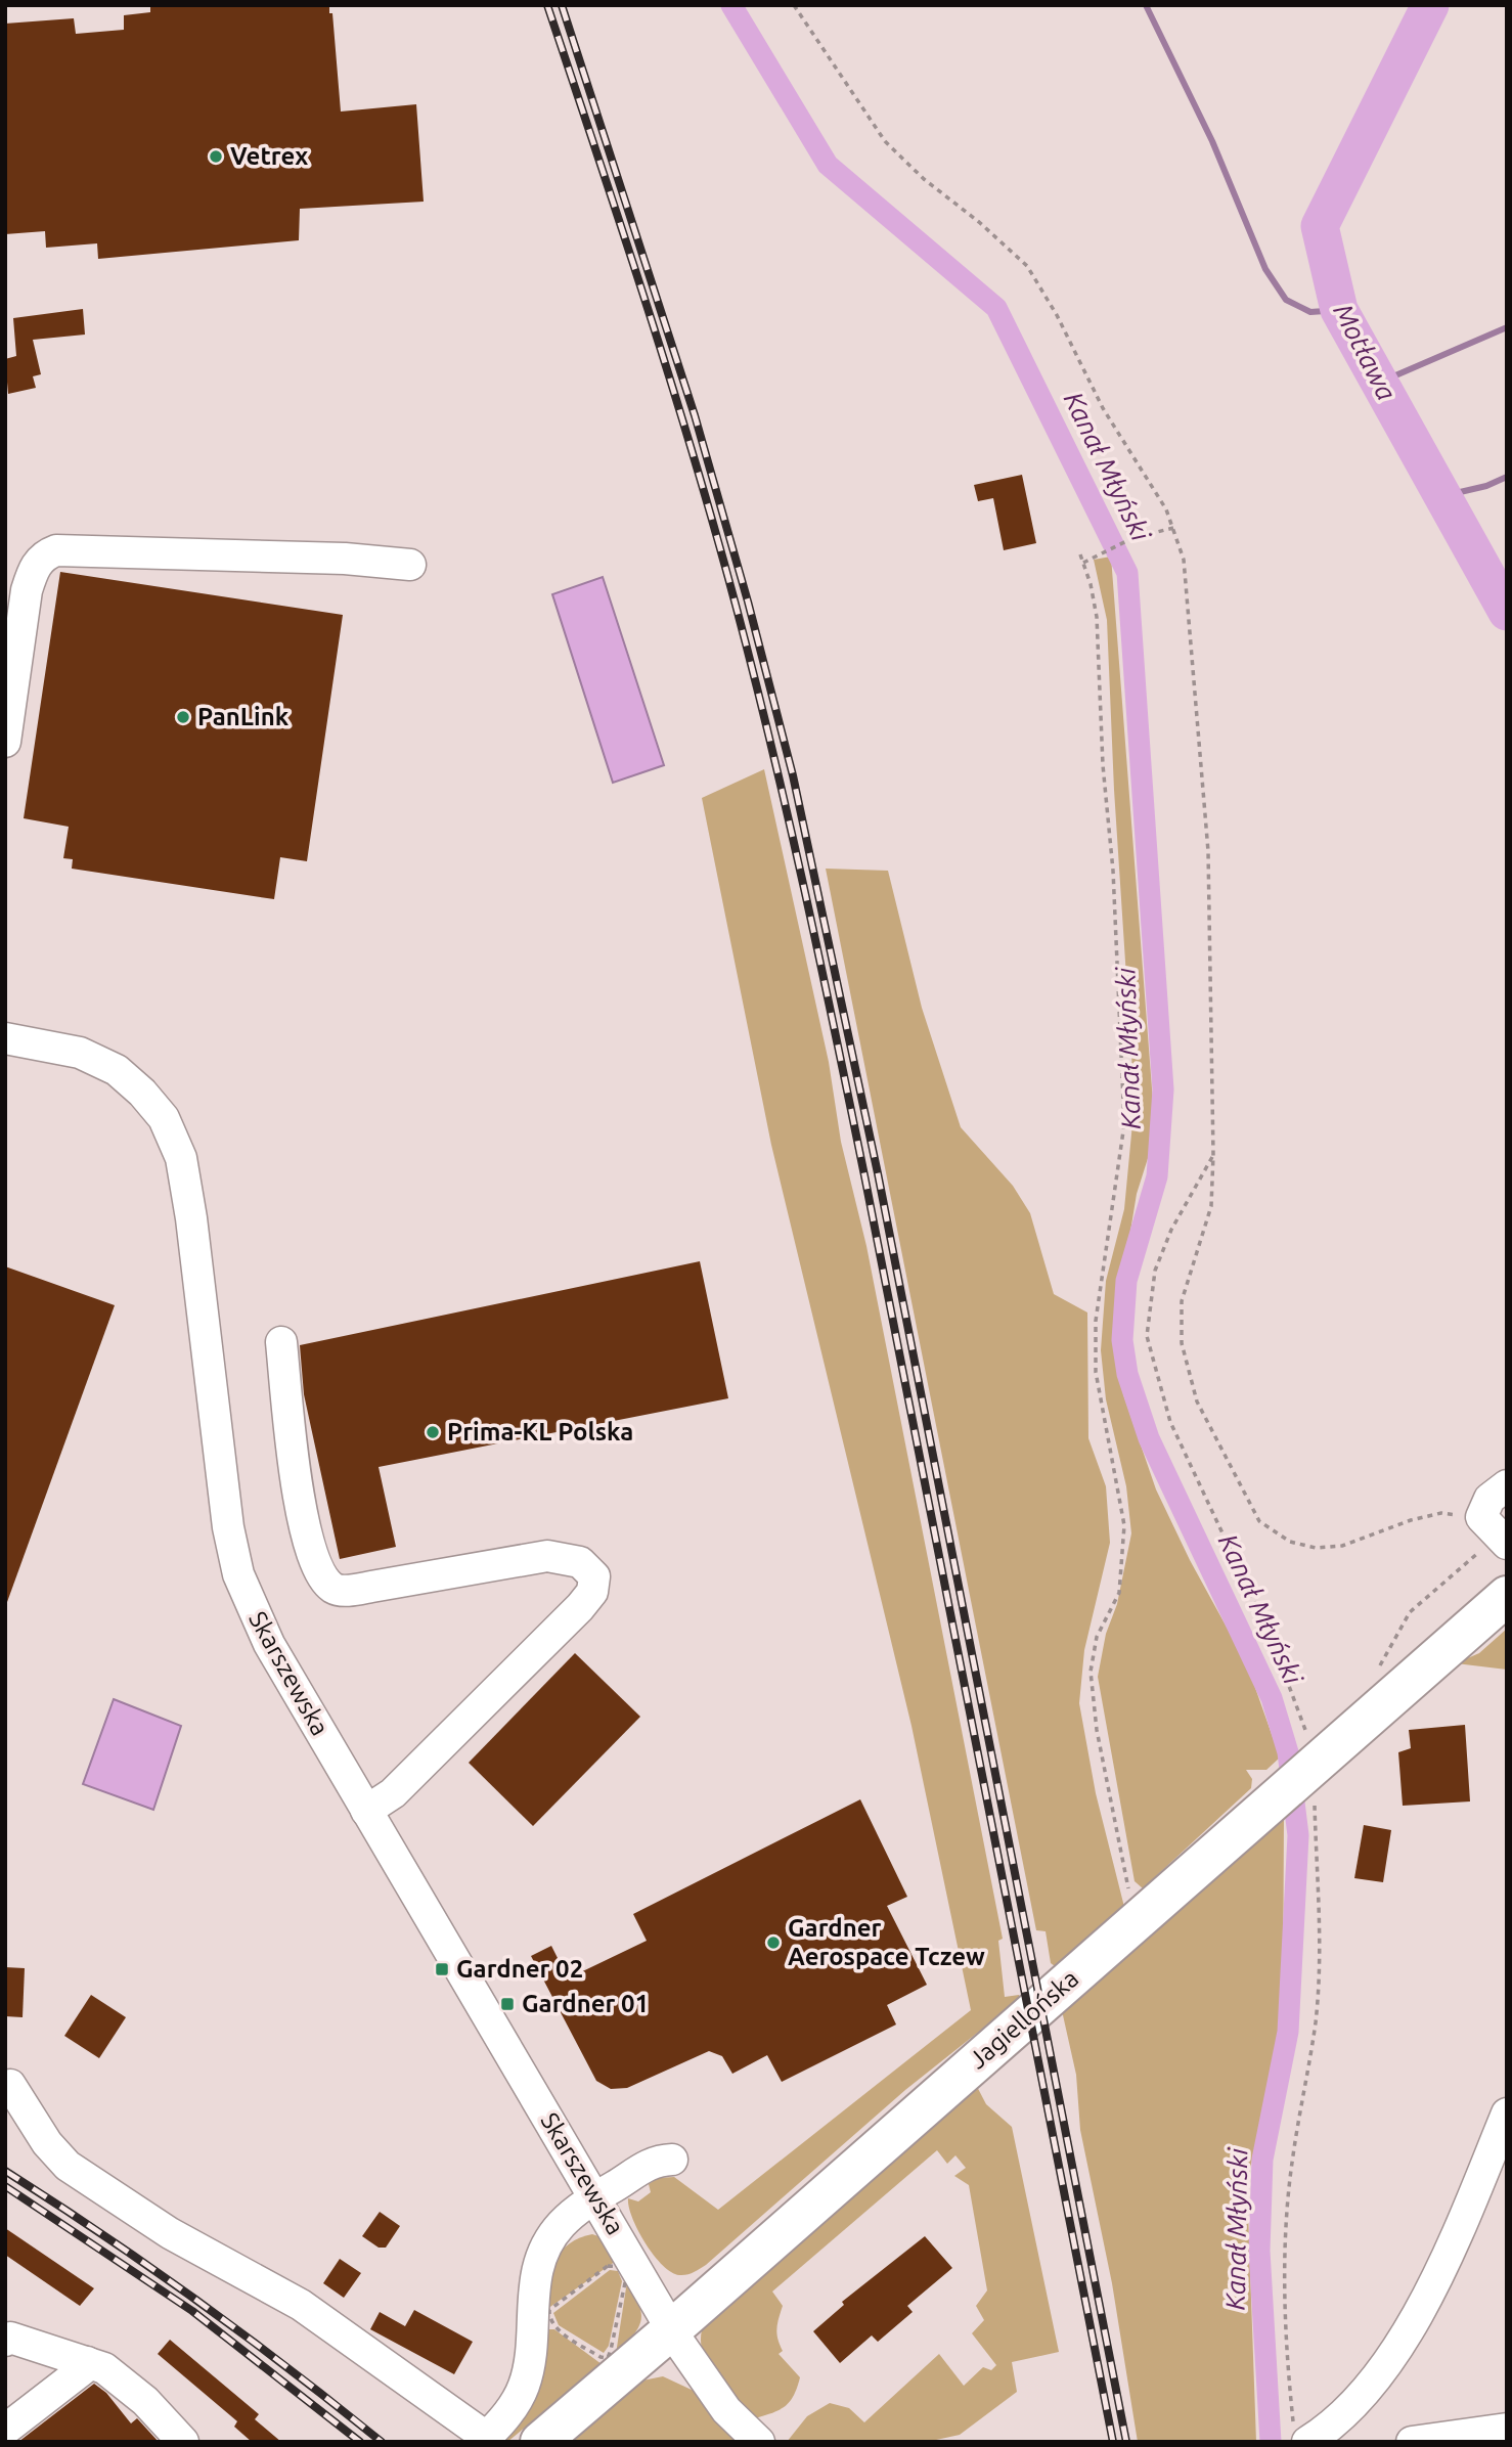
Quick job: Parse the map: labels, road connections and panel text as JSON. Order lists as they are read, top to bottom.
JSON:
{
  "streets": {
    "main road": ["Jagiellońska"],
    "street": ["Skarszewska"]
  },
  "crossings": [
    ["Skarszewska", "Jagiellońska"]
  ],
  "water": ["Motława", "Kanał Młyński"],
  "places": {
    "other": [
      "Vetrex",
      "PanLink",
      "Prima-KL Polska",
      "Gardner Aerospace Tczew"
    ],
    "transit": ["Gardner 02", "Gardner 01"]
  }
}
